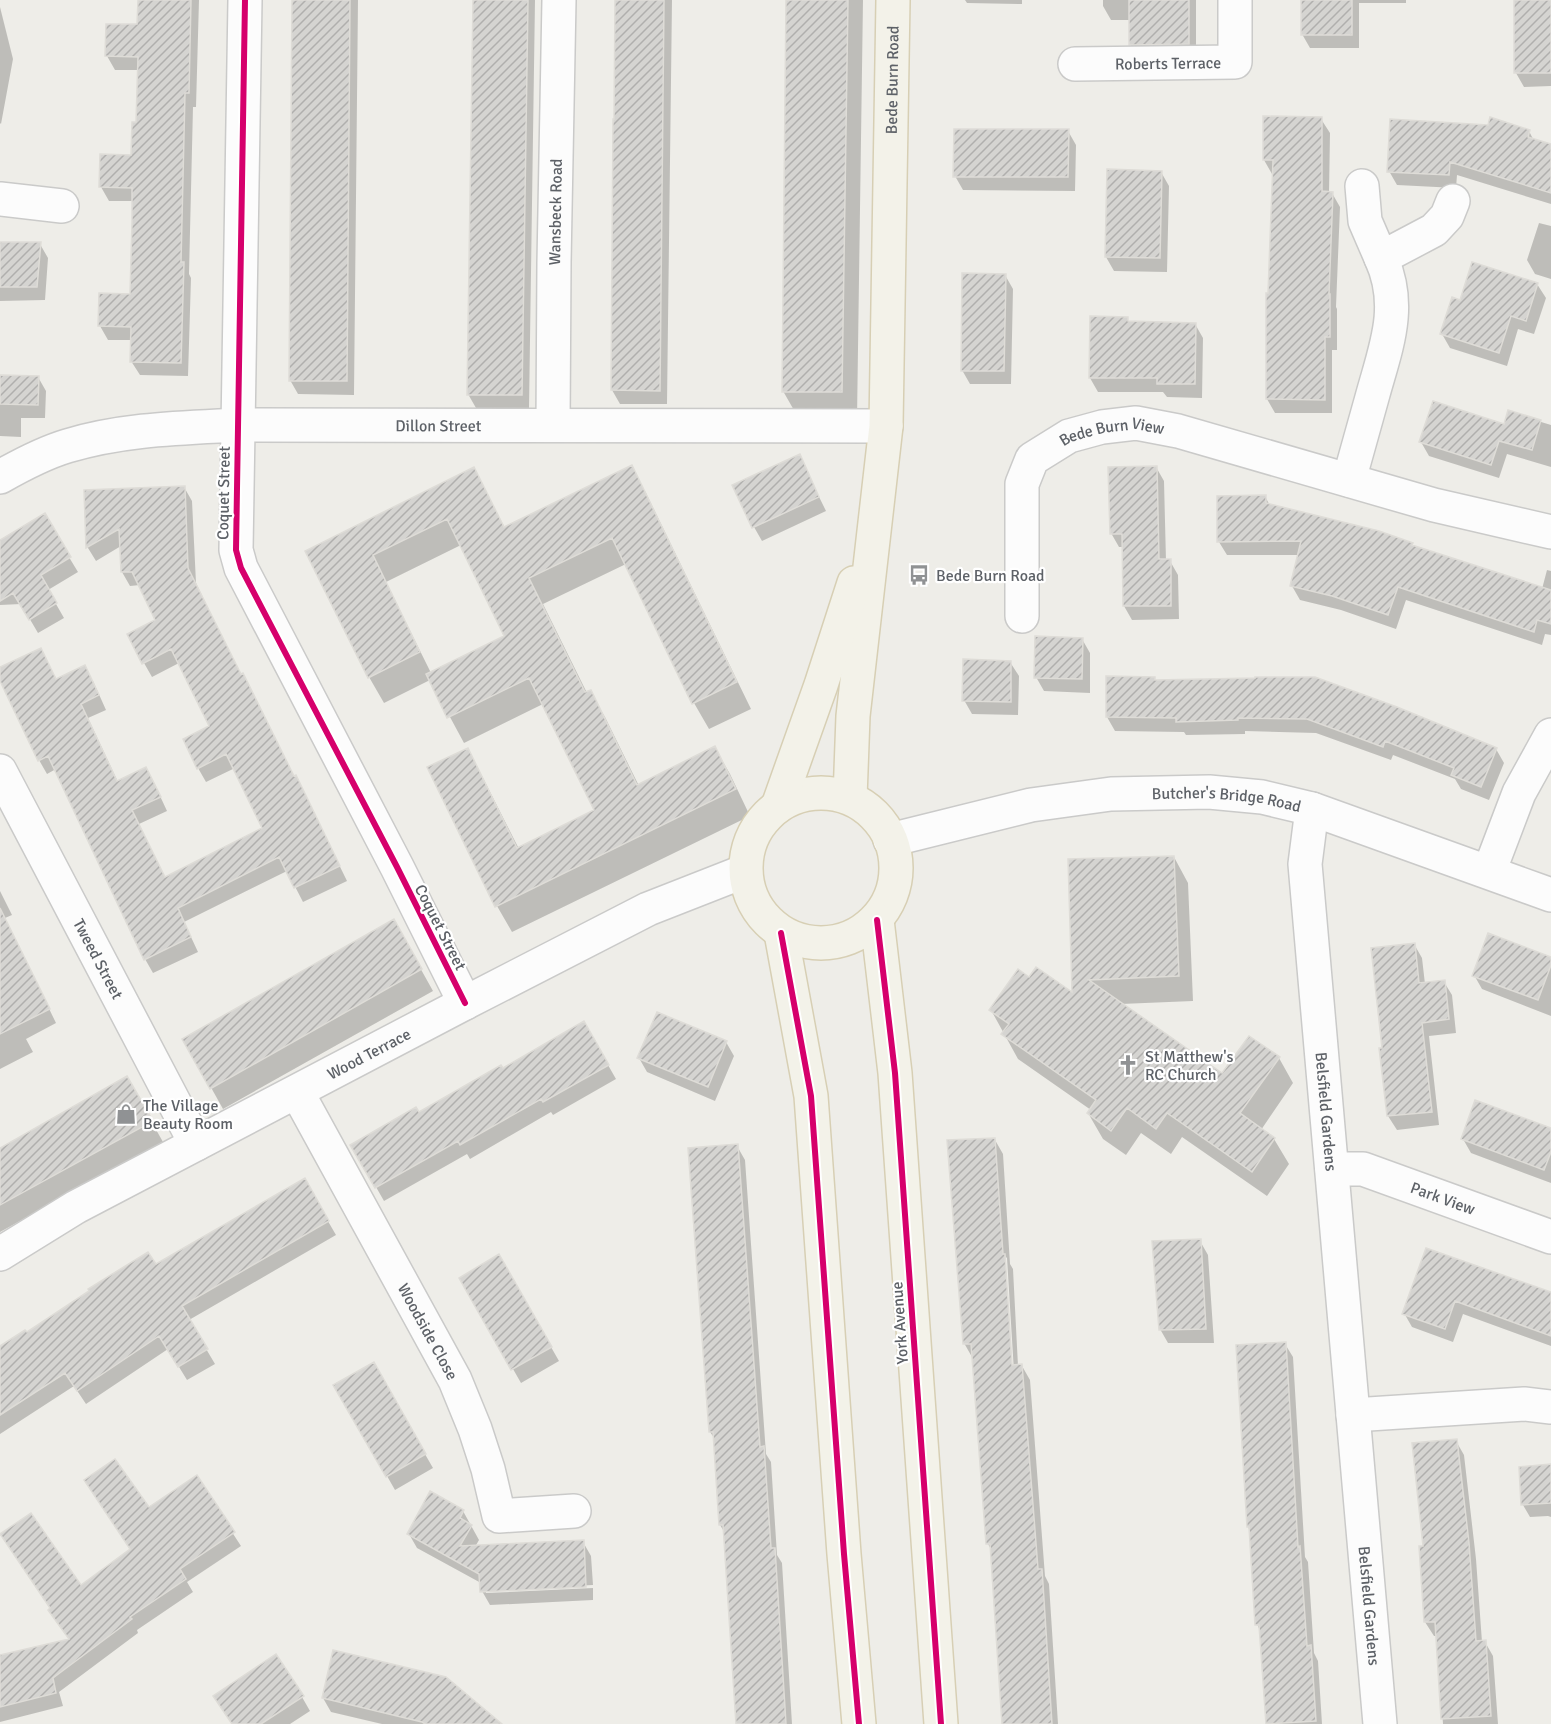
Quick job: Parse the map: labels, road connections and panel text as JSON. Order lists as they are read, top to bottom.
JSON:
{
  "streets": {
    "main road": ["Bede Burn Road", "York Avenue"],
    "street": [
      "Roberts Terrace",
      "Wansbeck Road",
      "Dillon Street",
      "Bede Burn View",
      "Coquet Street",
      "Butcher's Bridge Road",
      "Tweed Street",
      "Wood Terrace",
      "Belsfield Gardens",
      "Park View",
      "Woodside Close"
    ]
  },
  "crossings": [
    ["Bede Burn Road", "Dillon Street"],
    ["Bede Burn Road", "Butcher's Bridge Road"],
    ["Bede Burn Road", "Wood Terrace"],
    ["Bede Burn Road", "York Avenue"],
    ["Wansbeck Road", "Dillon Street"],
    ["Dillon Street", "Coquet Street"],
    ["Coquet Street", "Wood Terrace"],
    ["Butcher's Bridge Road", "Wood Terrace"],
    ["Butcher's Bridge Road", "Belsfield Gardens"],
    ["Butcher's Bridge Road", "York Avenue"],
    ["Tweed Street", "Wood Terrace"],
    ["Wood Terrace", "York Avenue"],
    ["Wood Terrace", "Woodside Close"],
    ["Belsfield Gardens", "Park View"]
  ],
  "places": {
    "bus stop": ["Bede Burn Road"],
    "church": ["St Matthew's RC Church"],
    "shop": ["The Village Beauty Room"]
  }
}
